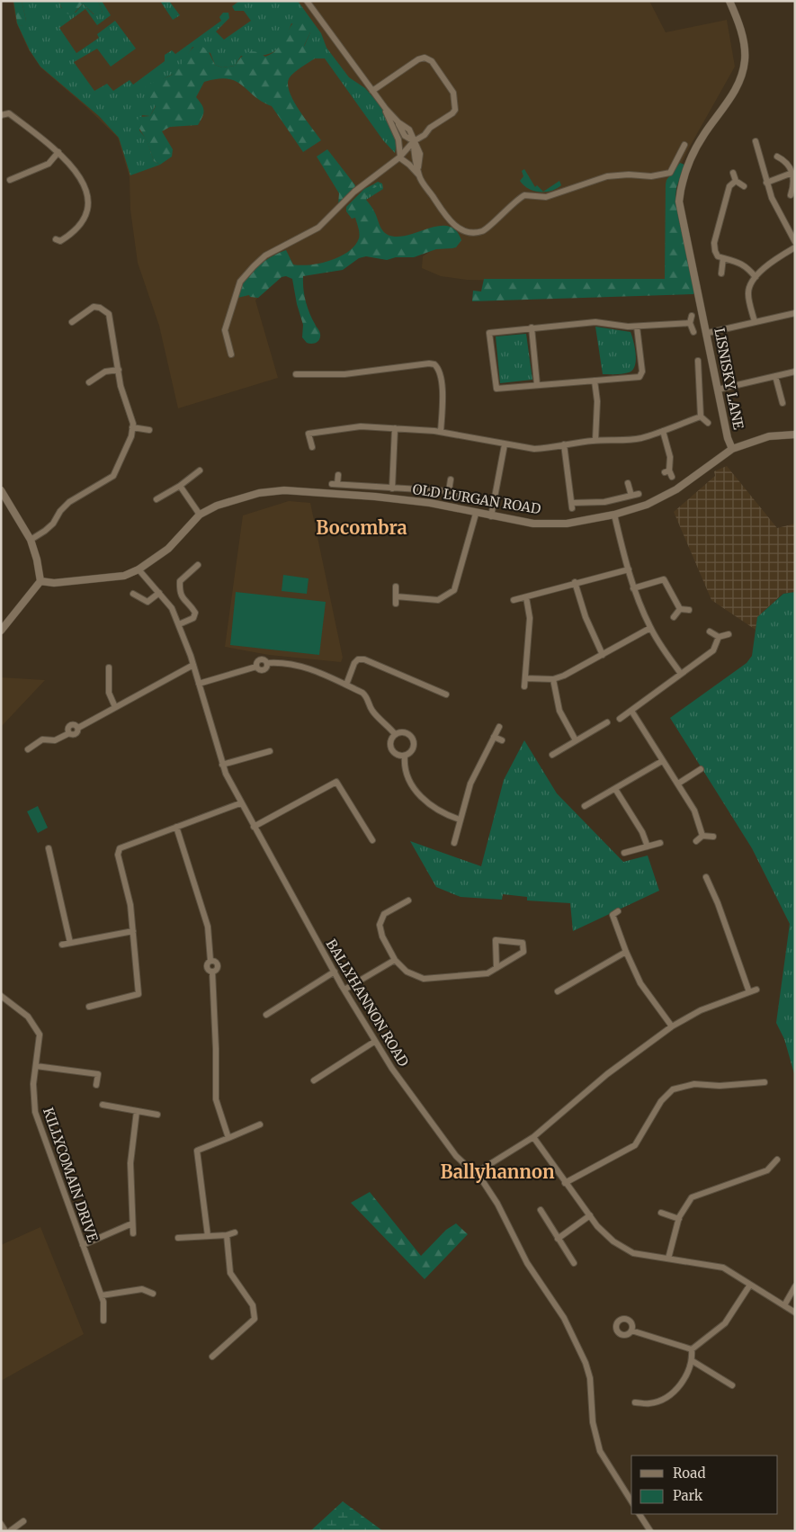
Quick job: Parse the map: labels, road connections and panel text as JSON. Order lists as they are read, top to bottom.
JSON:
{
  "streets": {
    "street": [
      "LISNISKY LANE",
      "OLD LURGAN ROAD",
      "BALLYHANNON ROAD",
      "KILLYCOMAIN DRIVE"
    ]
  },
  "crossings": [
    ["LISNISKY LANE", "OLD LURGAN ROAD"],
    ["OLD LURGAN ROAD", "BALLYHANNON ROAD"]
  ],
  "districts": ["Bocombra", "Ballyhannon"],
  "legend": ["Road", "Park"]
}
